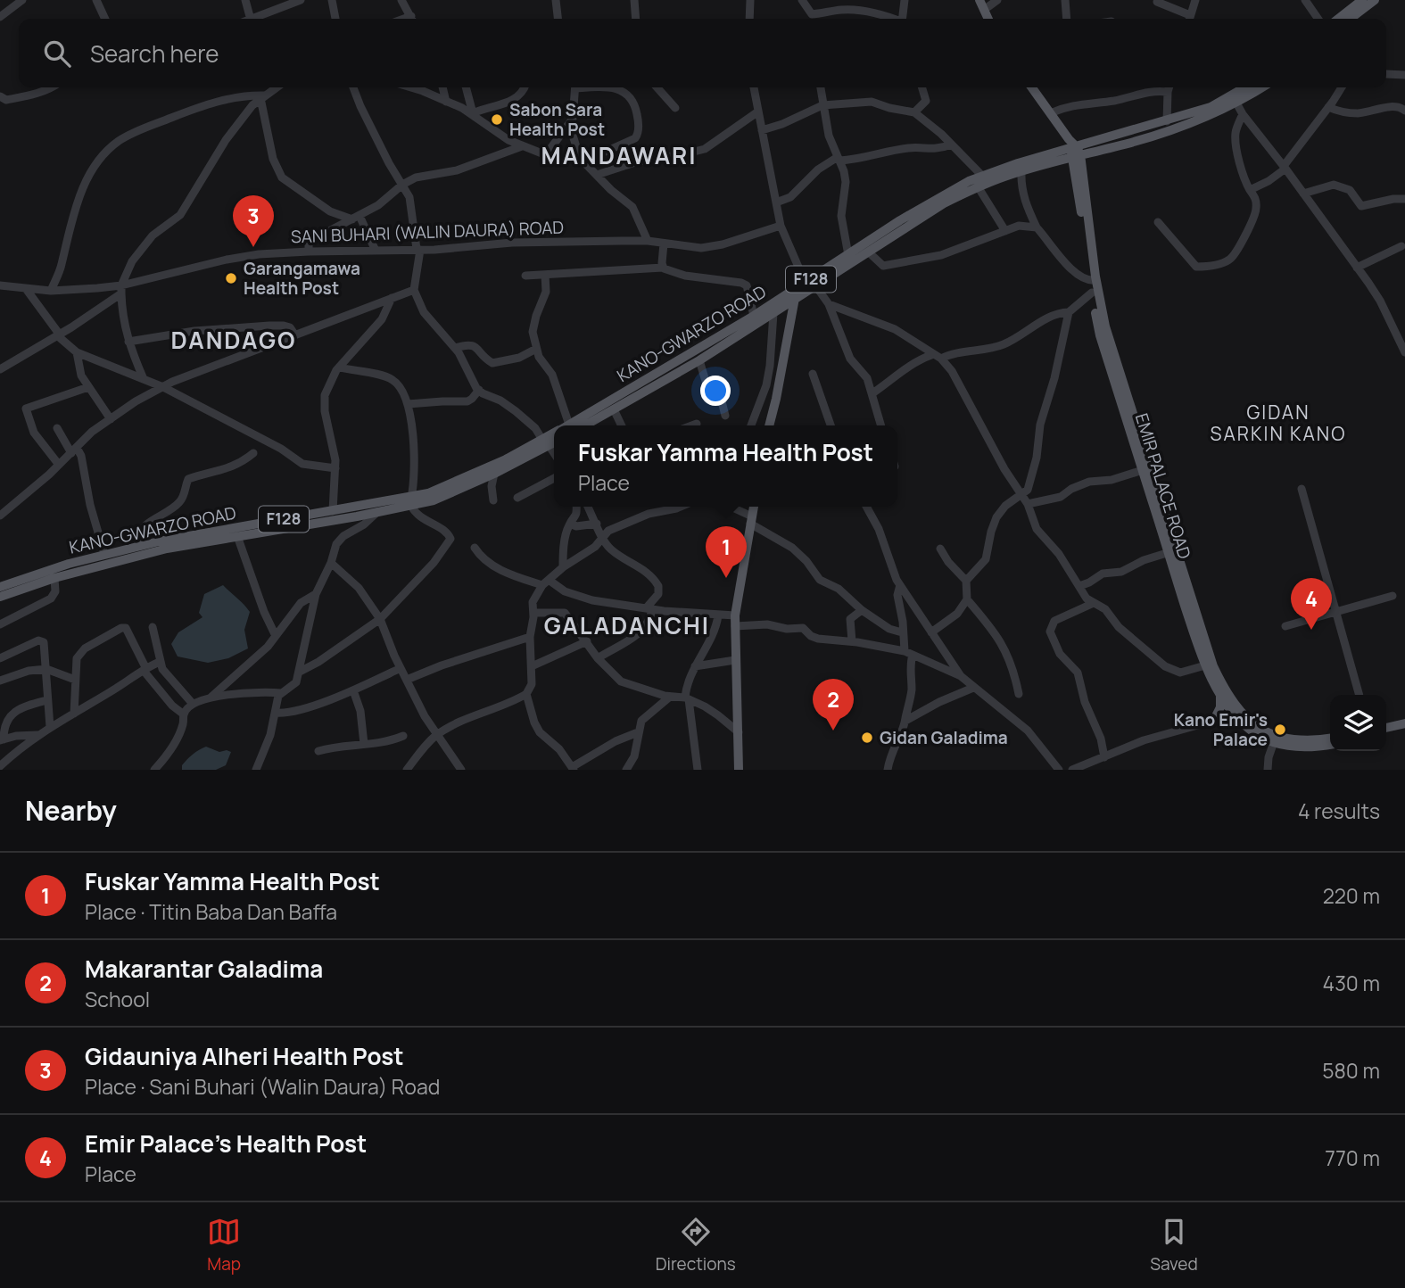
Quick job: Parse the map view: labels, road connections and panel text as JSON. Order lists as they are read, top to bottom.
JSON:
{
  "streets": {
    "main road": ["F128", "KANO-GWARZO ROAD", "EMIR PALACE ROAD"],
    "street": ["SANI BUHARI (WALIN DAURA) ROAD"]
  },
  "crossings": [
    ["F128", "KANO-GWARZO ROAD"],
    ["F128", "EMIR PALACE ROAD"],
    ["KANO-GWARZO ROAD", "EMIR PALACE ROAD"]
  ],
  "districts": [
    "MANDAWARI",
    "DANDAGO",
    "GIDAN SARKIN KANO",
    "GALADANCHI"
  ],
  "places": [
    "Sabon Sara Health Post",
    "Garangamawa Health Post",
    "Kano Emir's Palace",
    "Gidan Galadima"
  ],
  "page": {
    "search": "Search here",
    "pins": [
      "3",
      "1",
      "4",
      "2"
    ],
    "popup": ["Fuskar Yamma Health Post", "Place"],
    "heading": ["Nearby", "4 results"],
    "list": [
      {
        "mark": "1",
        "name": "Fuskar Yamma Health Post",
        "note": "Place · Titin Baba Dan Baffa",
        "value": "220 m"
      },
      {
        "mark": "2",
        "name": "Makarantar Galadima",
        "note": "School",
        "value": "430 m"
      },
      {
        "mark": "3",
        "name": "Gidauniya Alheri Health Post",
        "note": "Place · Sani Buhari (Walin Daura) Road",
        "value": "580 m"
      },
      {
        "mark": "4",
        "name": "Emir Palace's Health Post",
        "note": "Place",
        "value": "770 m"
      }
    ],
    "nav": ["Map", "Directions", "Saved"]
  }
}
